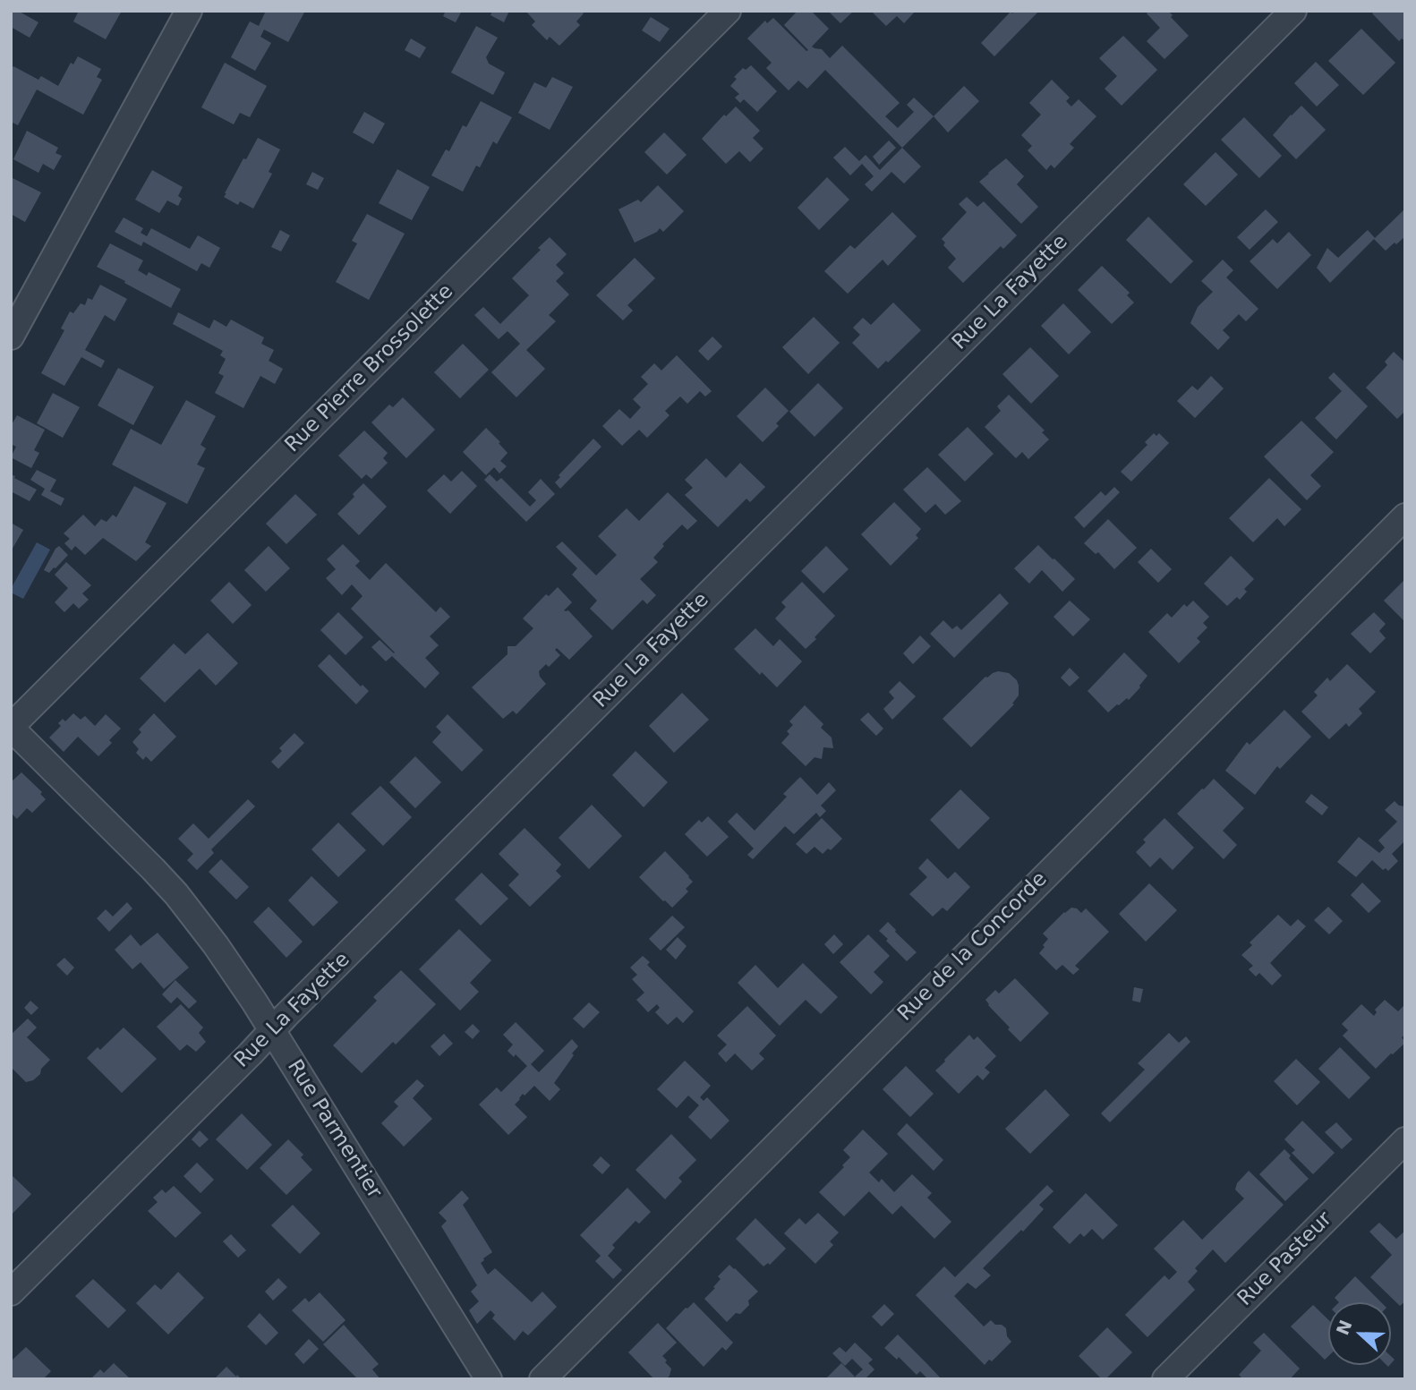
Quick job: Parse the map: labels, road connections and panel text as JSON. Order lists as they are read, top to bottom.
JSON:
{
  "streets": {
    "street": [
      "Rue La Fayette",
      "Rue Pierre Brossolette",
      "Rue de la Concorde",
      "Rue Parmentier",
      "Rue Pasteur"
    ]
  },
  "crossings": [
    ["Rue La Fayette", "Rue Parmentier"],
    ["Rue Pierre Brossolette", "Rue Parmentier"]
  ],
  "north": "left"
}
